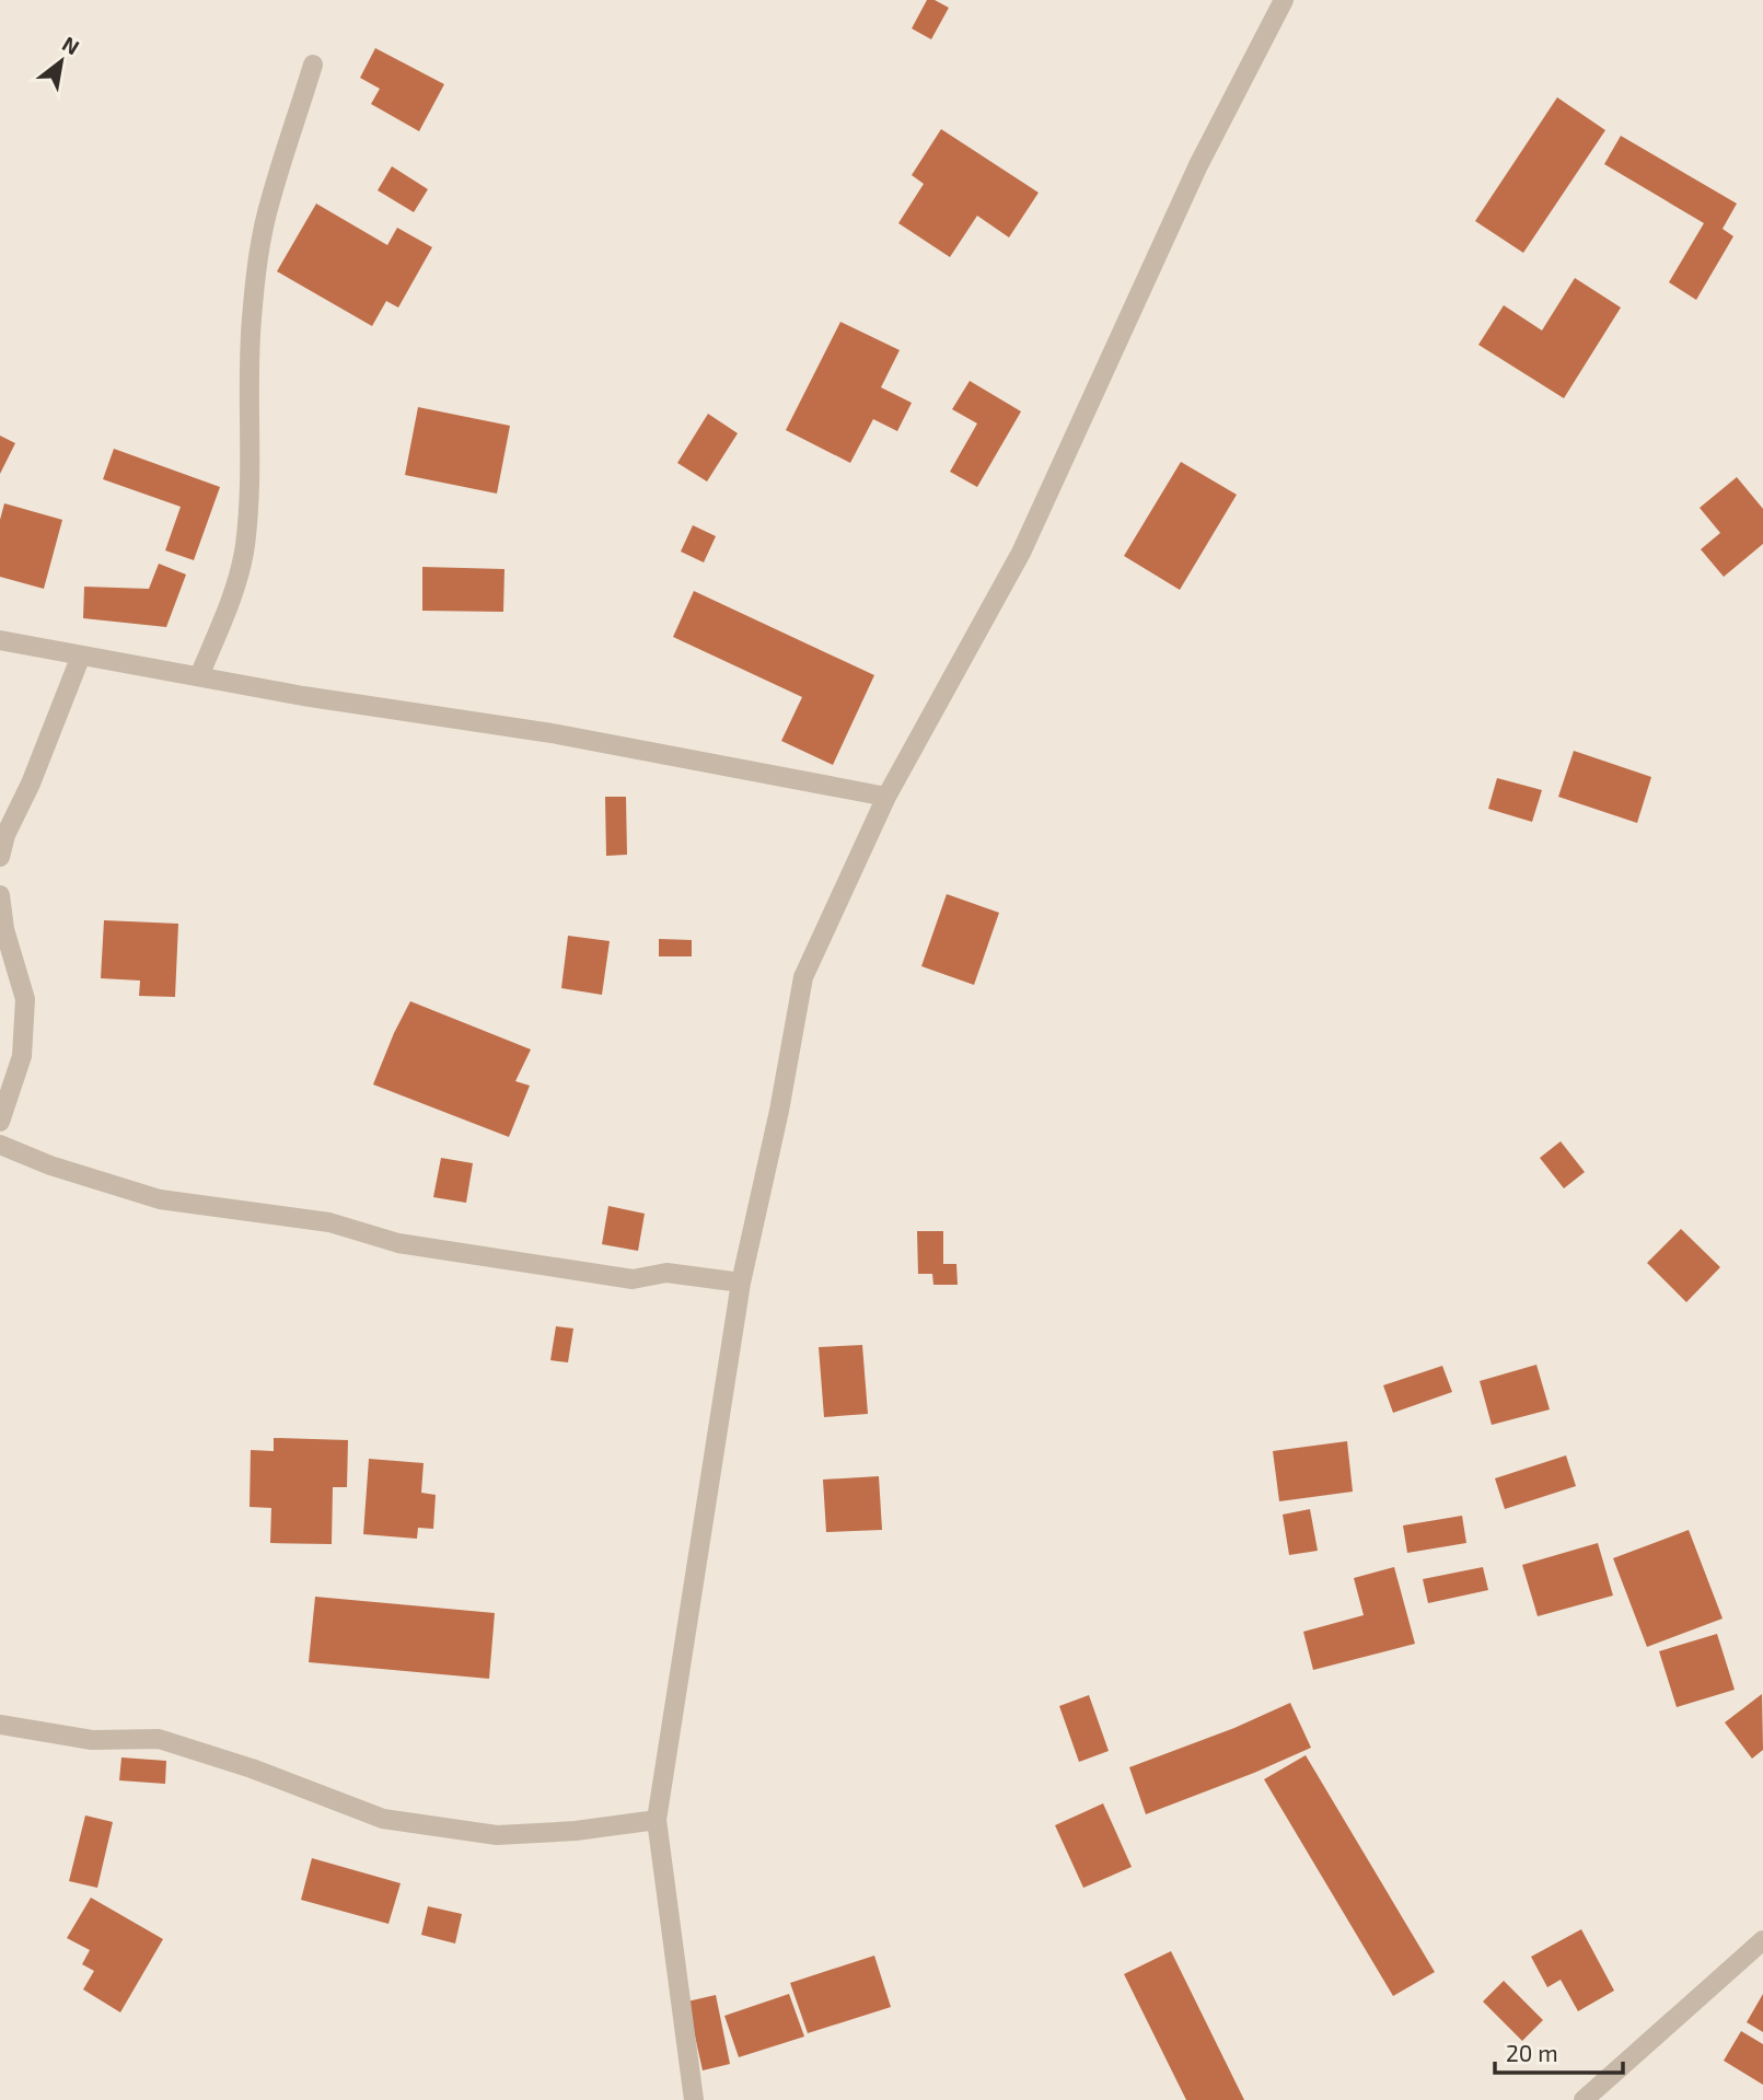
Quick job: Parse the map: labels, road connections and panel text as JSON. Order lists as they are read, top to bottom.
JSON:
{
  "scale_bar": "20 m",
  "north": "top right"
}
